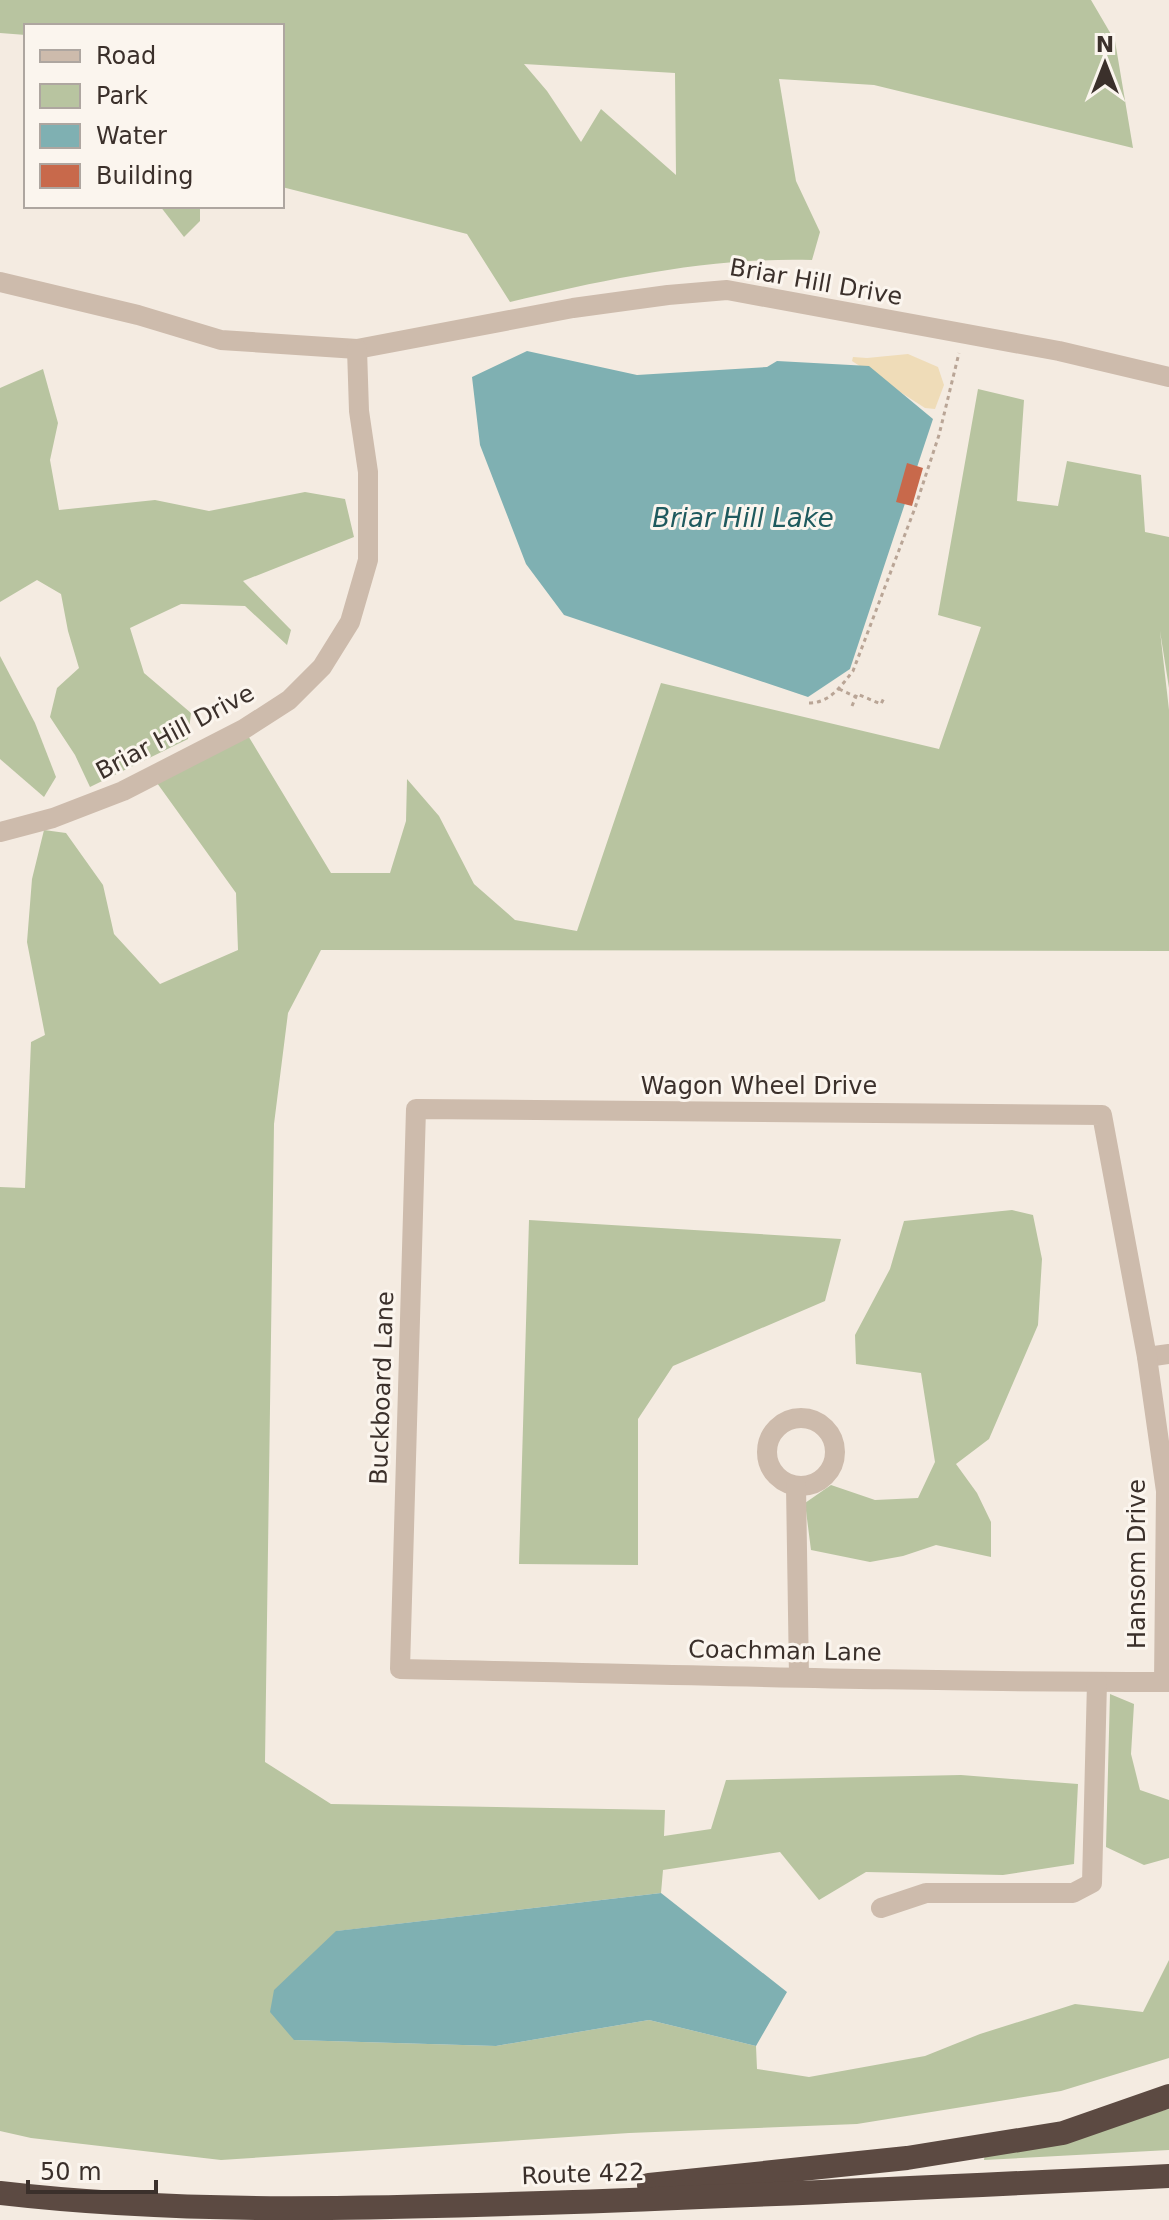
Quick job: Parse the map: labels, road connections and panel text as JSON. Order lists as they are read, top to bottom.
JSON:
{
  "streets": {
    "highway": ["Route 422"],
    "street": [
      "Briar Hill Drive",
      "Wagon Wheel Drive",
      "Buckboard Lane",
      "Hansom Drive",
      "Coachman Lane"
    ]
  },
  "crossings": [
    ["Wagon Wheel Drive", "Buckboard Lane"],
    ["Wagon Wheel Drive", "Hansom Drive"],
    ["Buckboard Lane", "Coachman Lane"],
    ["Hansom Drive", "Coachman Lane"]
  ],
  "water": ["Briar Hill Lake"],
  "legend": [
    "Road",
    "Park",
    "Water",
    "Building"
  ],
  "scale_bar": "50 m",
  "north": "top"
}
